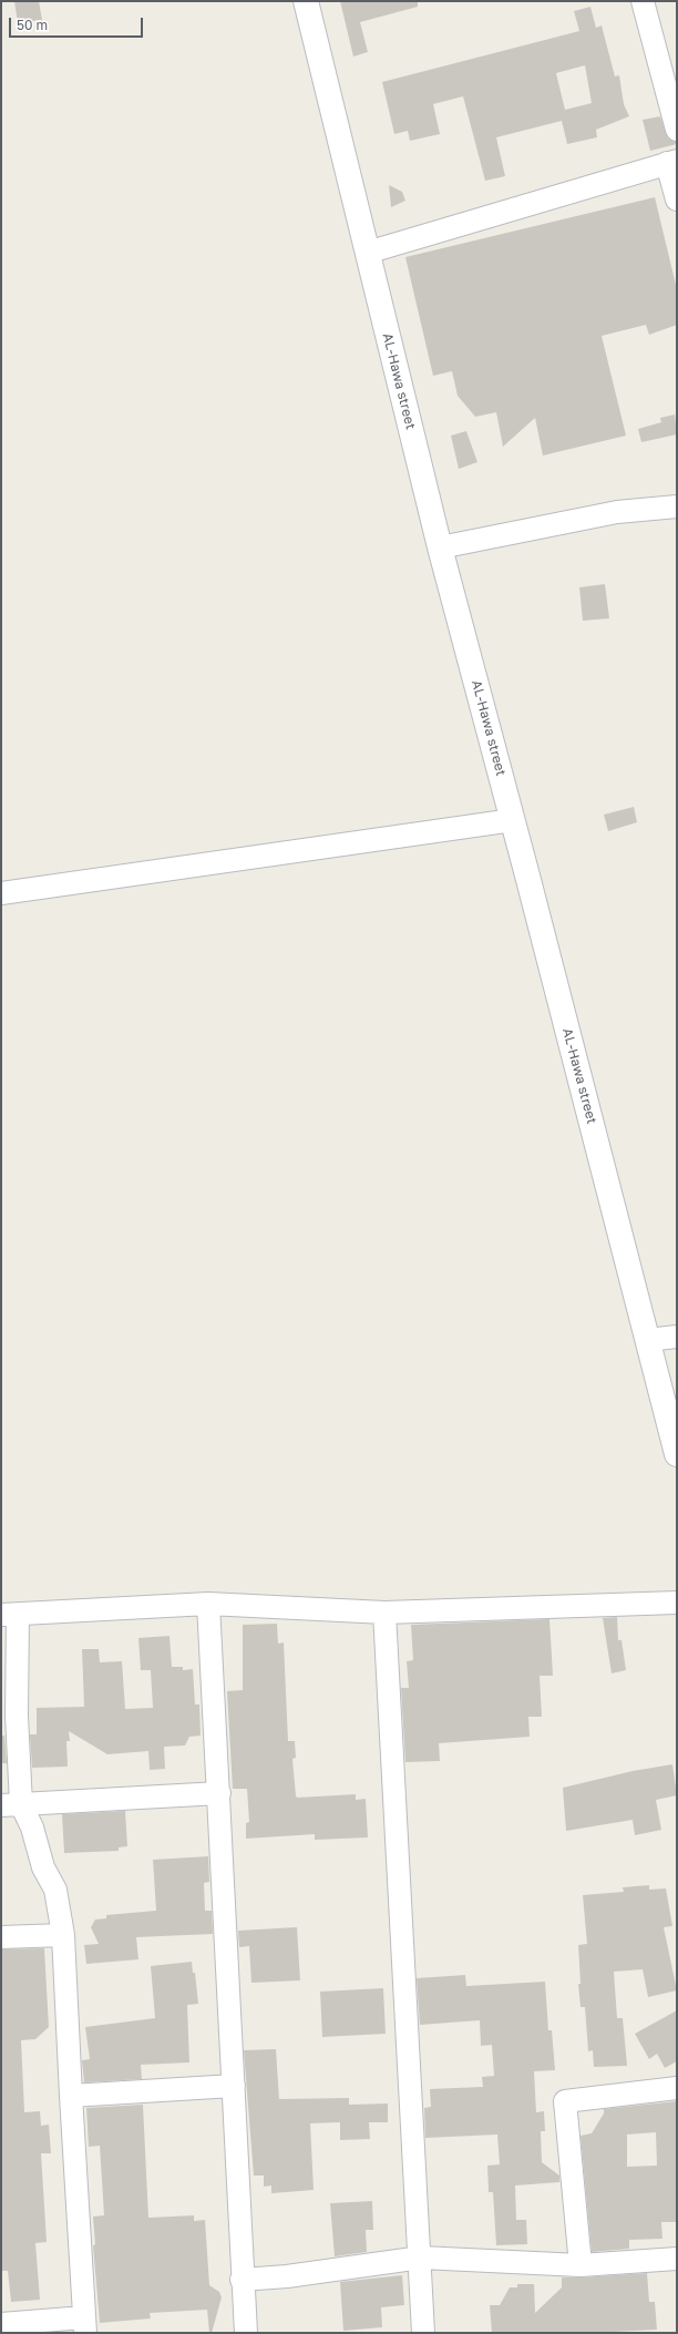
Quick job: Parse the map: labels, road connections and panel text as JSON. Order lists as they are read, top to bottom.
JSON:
{
  "streets": {
    "street": ["AL-Hawa street"]
  },
  "scale_bar": "50 m"
}
